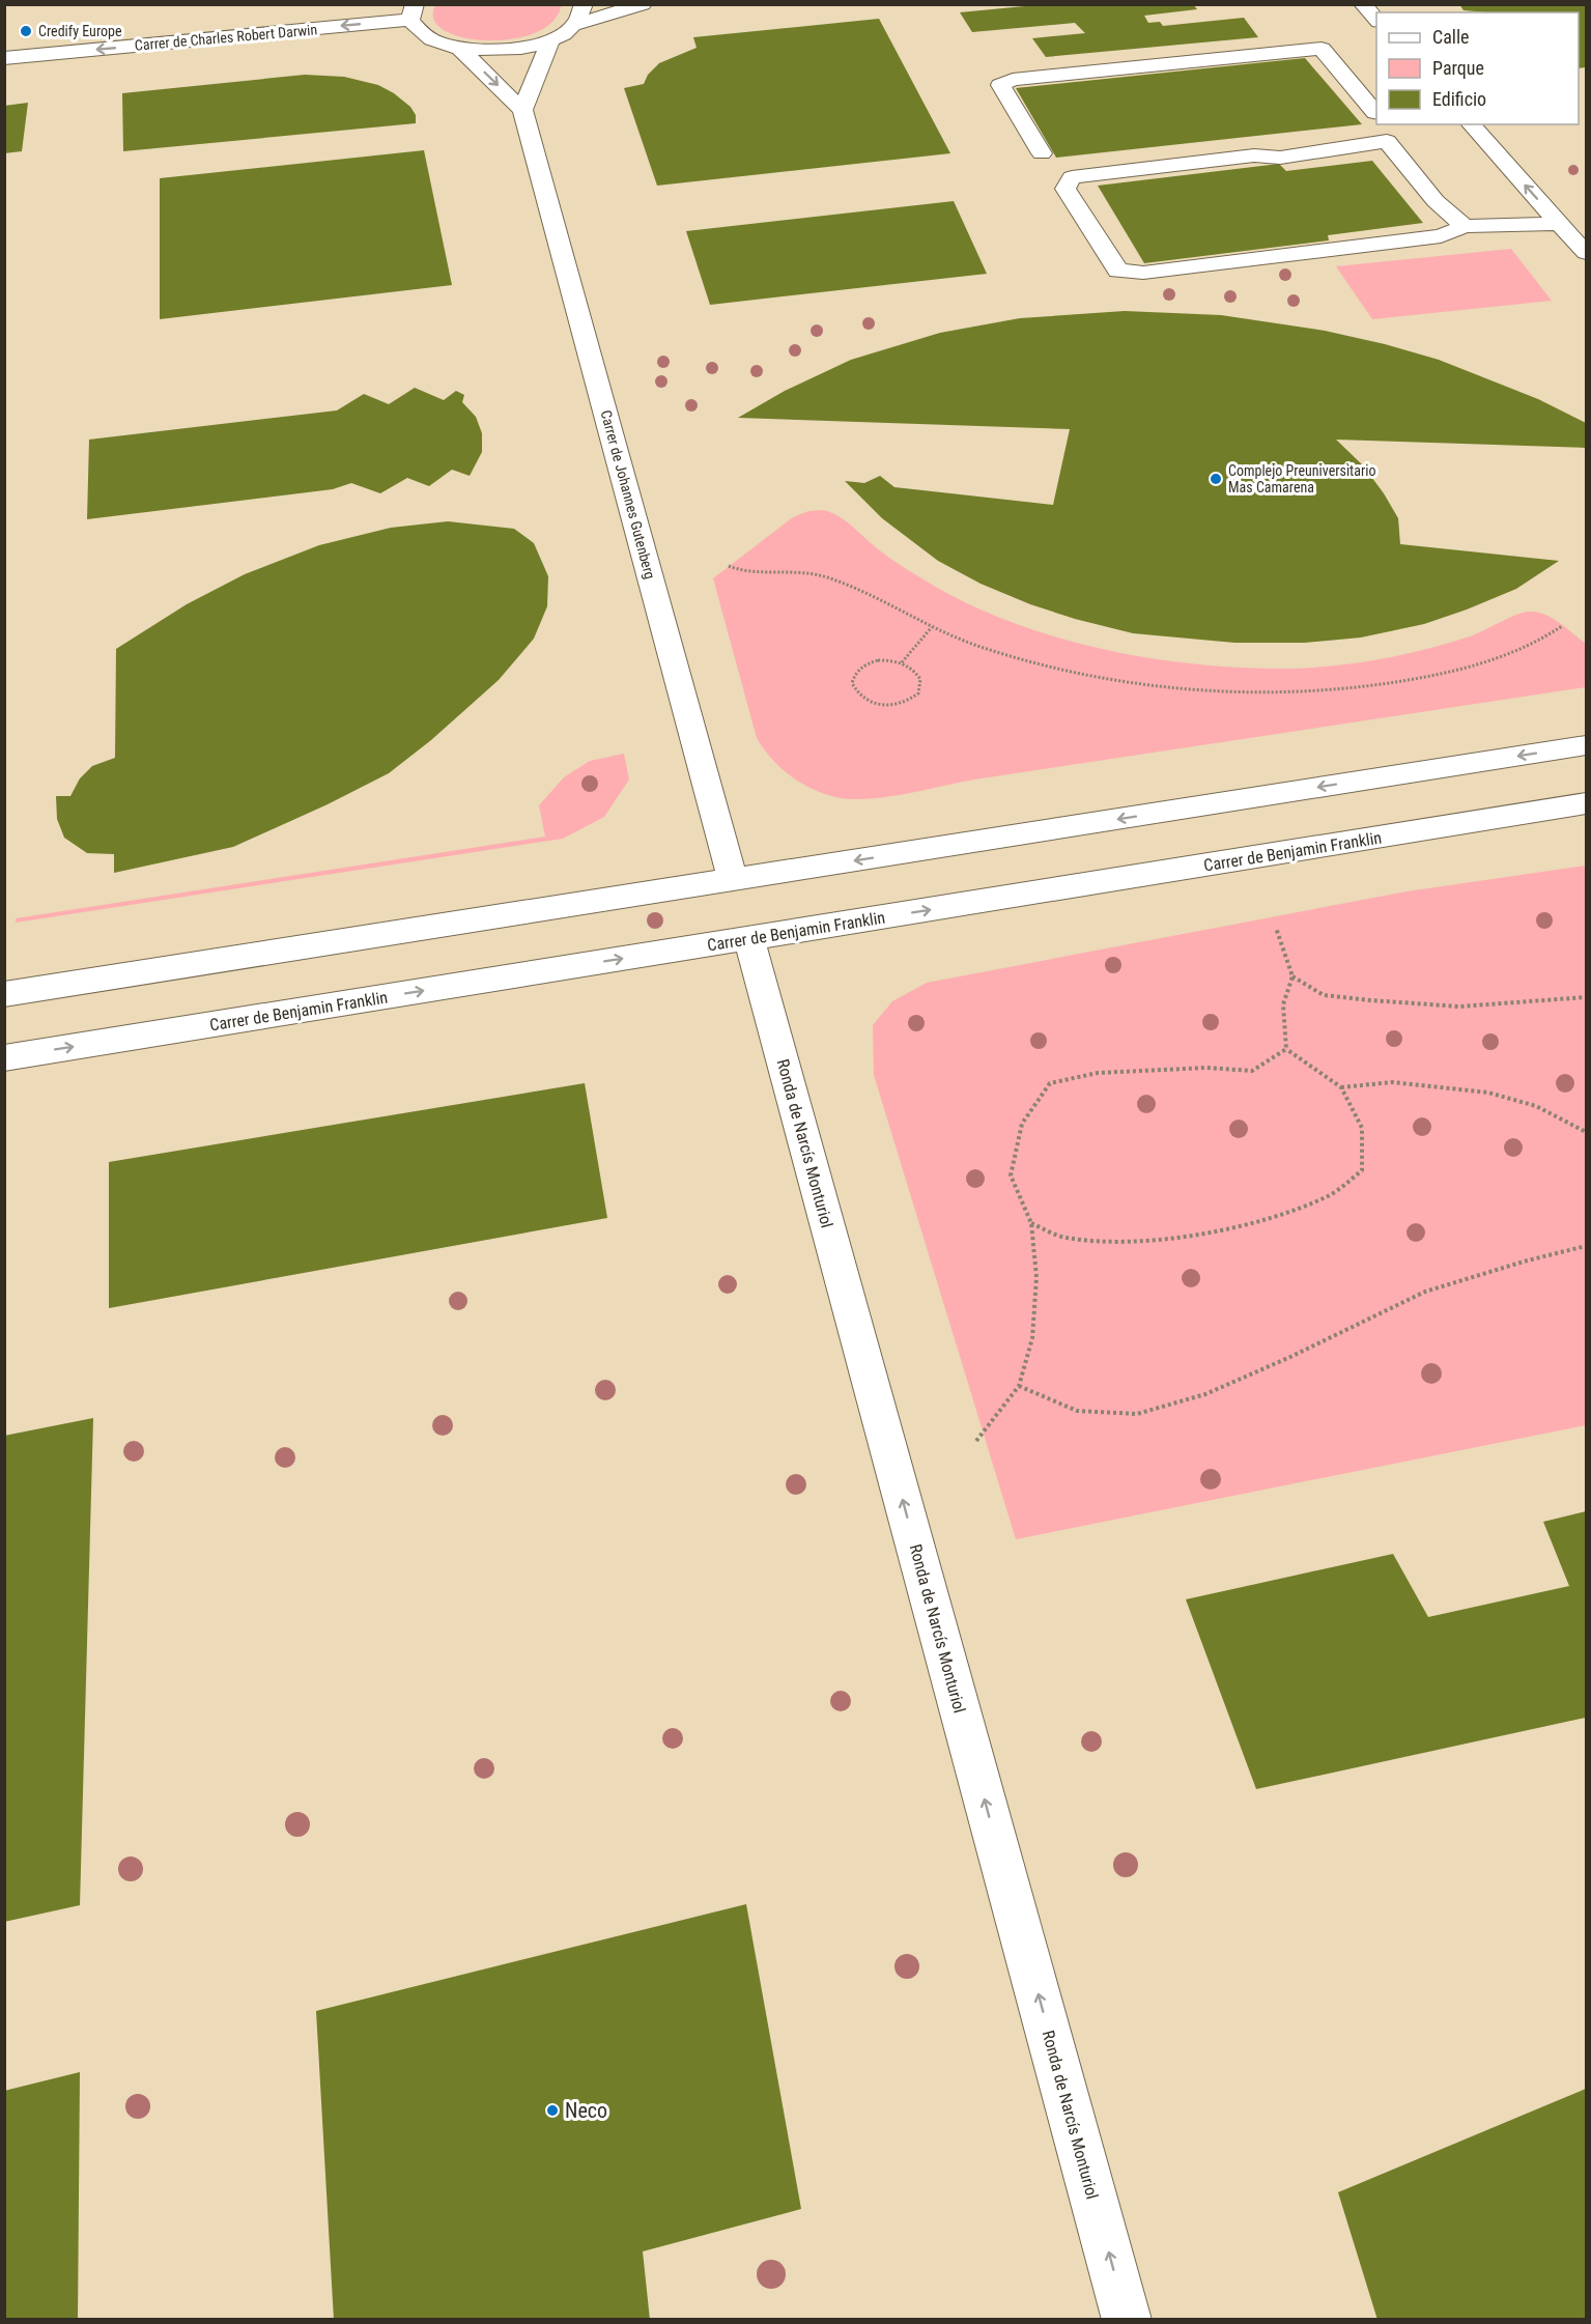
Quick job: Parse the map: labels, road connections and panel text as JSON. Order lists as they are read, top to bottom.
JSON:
{
  "streets": {
    "street": [
      "Carrer de Charles Robert Darwin",
      "Carrer de Johannes Gutenberg",
      "Carrer de Benjamin Franklin",
      "Ronda de Narcís Monturiol"
    ]
  },
  "crossings": [
    ["Carrer de Benjamin Franklin", "Ronda de Narcís Monturiol"]
  ],
  "one_way": ["Carrer de Charles Robert Darwin", "Ronda de Narcís Monturiol"],
  "places": ["Credify Europe", "Complejo Preuniversitario Mas Camarena", "Neco"],
  "legend": ["Calle", "Parque", "Edificio"]
}
